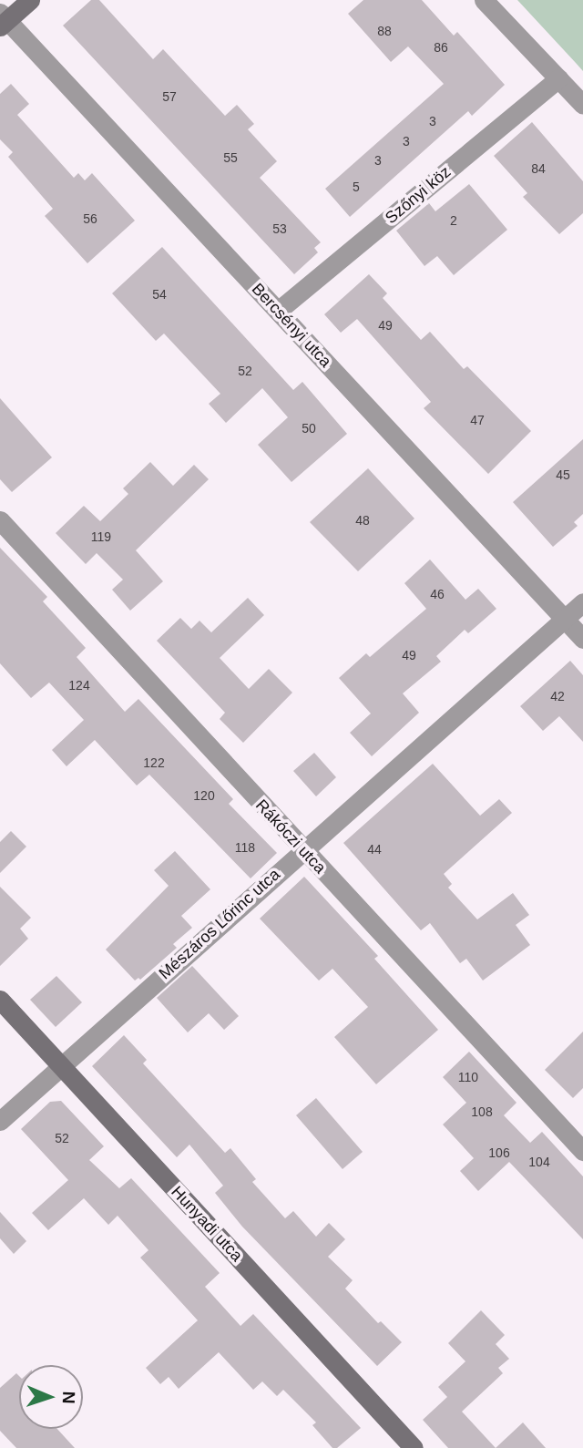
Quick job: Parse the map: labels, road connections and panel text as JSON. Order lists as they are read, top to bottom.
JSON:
{
  "streets": {
    "street": [
      "Szőnyi köz",
      "Bercsényi utca",
      "Rákóczi utca",
      "Mészáros Lőrinc utca",
      "Hunyadi utca"
    ]
  },
  "crossings": [
    ["Szőnyi köz", "Bercsényi utca"],
    ["Bercsényi utca", "Mészáros Lőrinc utca"],
    ["Rákóczi utca", "Mészáros Lőrinc utca"],
    ["Mészáros Lőrinc utca", "Hunyadi utca"]
  ],
  "house_numbers": [
    "88",
    "86",
    "57",
    "3",
    "3",
    "55",
    "3",
    "84",
    "5",
    "56",
    "2",
    "53",
    "54",
    "49",
    "52",
    "47",
    "50",
    "45",
    "48",
    "119",
    "46",
    "49",
    "124",
    "42",
    "122",
    "120",
    "118",
    "44",
    "110",
    "108",
    "52",
    "106",
    "104"
  ],
  "north": "right"
}
